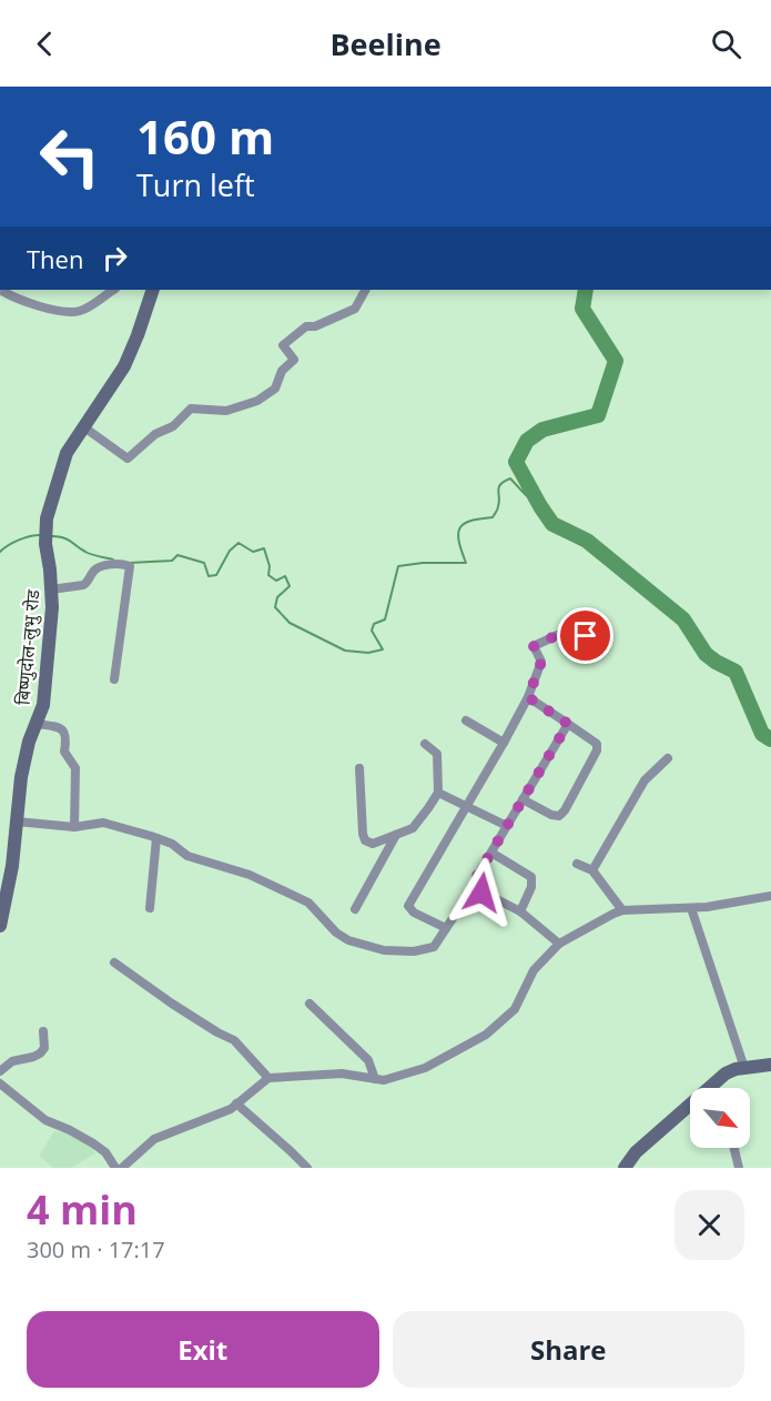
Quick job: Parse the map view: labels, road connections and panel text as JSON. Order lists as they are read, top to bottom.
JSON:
{
  "streets": {
    "street": ["बिष्णुदोल-लुभु रोड"]
  },
  "north": "bottom right",
  "page": {
    "header": "Beeline",
    "turn": ["160 m", "Turn left"],
    "then": "Then",
    "heading": ["4 min", "300 m · 17:17"],
    "buttons": ["Exit", "Share"]
  }
}
